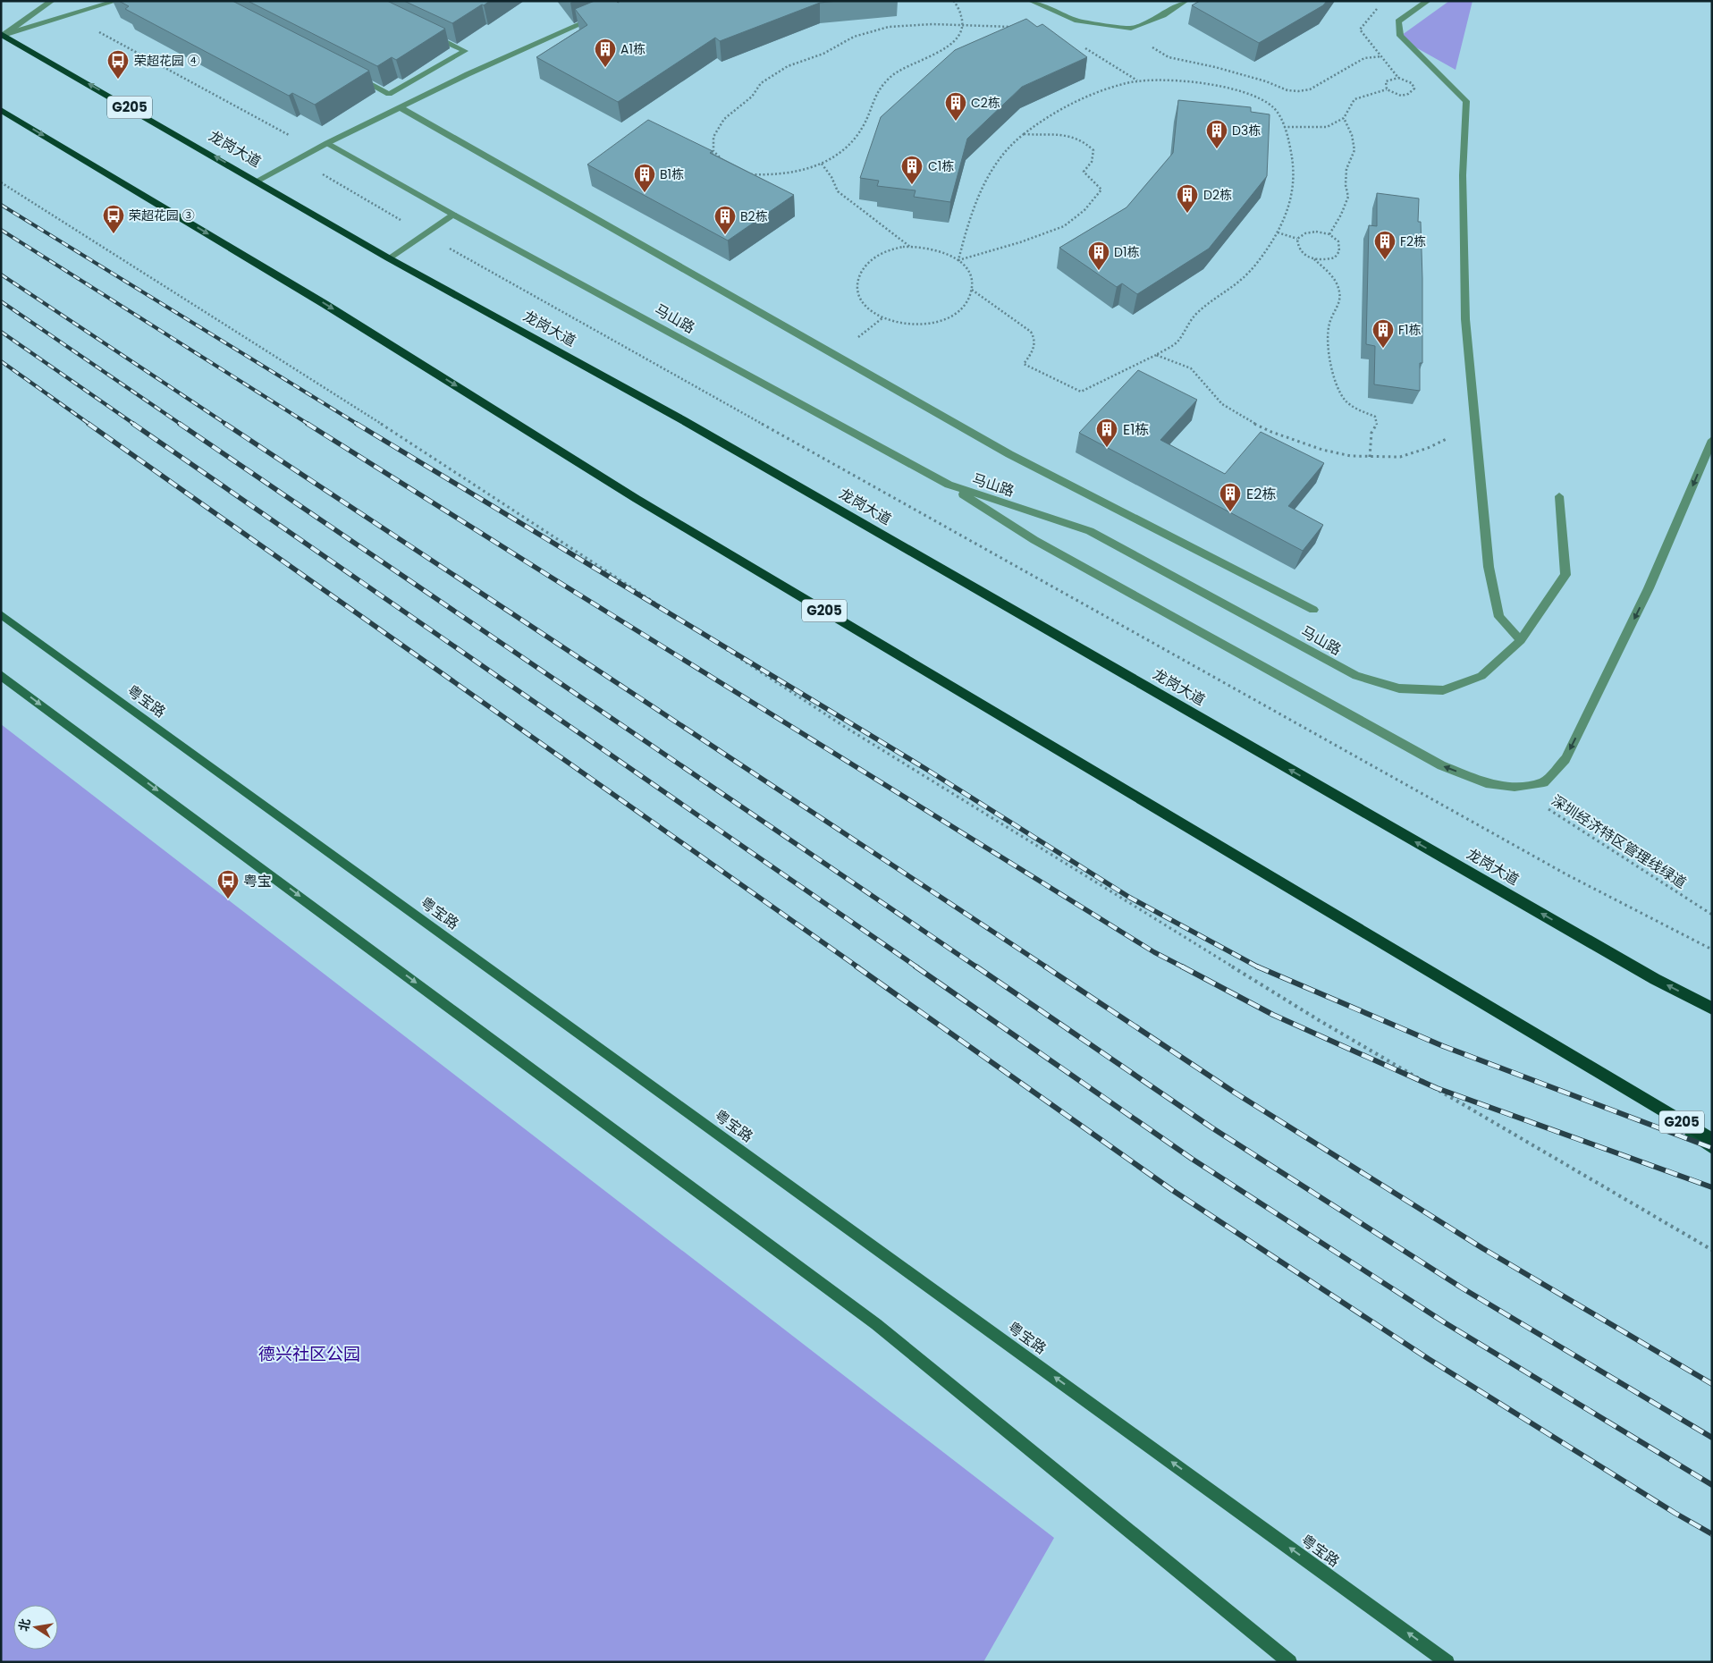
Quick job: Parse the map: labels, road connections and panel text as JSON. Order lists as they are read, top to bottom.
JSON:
{
  "streets": {
    "highway": ["G205", "龙岗大道"],
    "main road": ["粤宝路"],
    "street": ["马山路"],
    "path": ["深圳经济特区管理线绿道"]
  },
  "parks": ["德兴社区公园"],
  "places": {
    "building": [
      "A1栋",
      "C2栋",
      "D3栋",
      "C1栋",
      "B1栋",
      "D2栋",
      "B2栋",
      "F2栋",
      "D1栋",
      "F1栋",
      "E1栋",
      "E2栋"
    ],
    "bus stop": ["荣超花园 ④", "荣超花园 ③", "粤宝"]
  },
  "north": "left"
}
